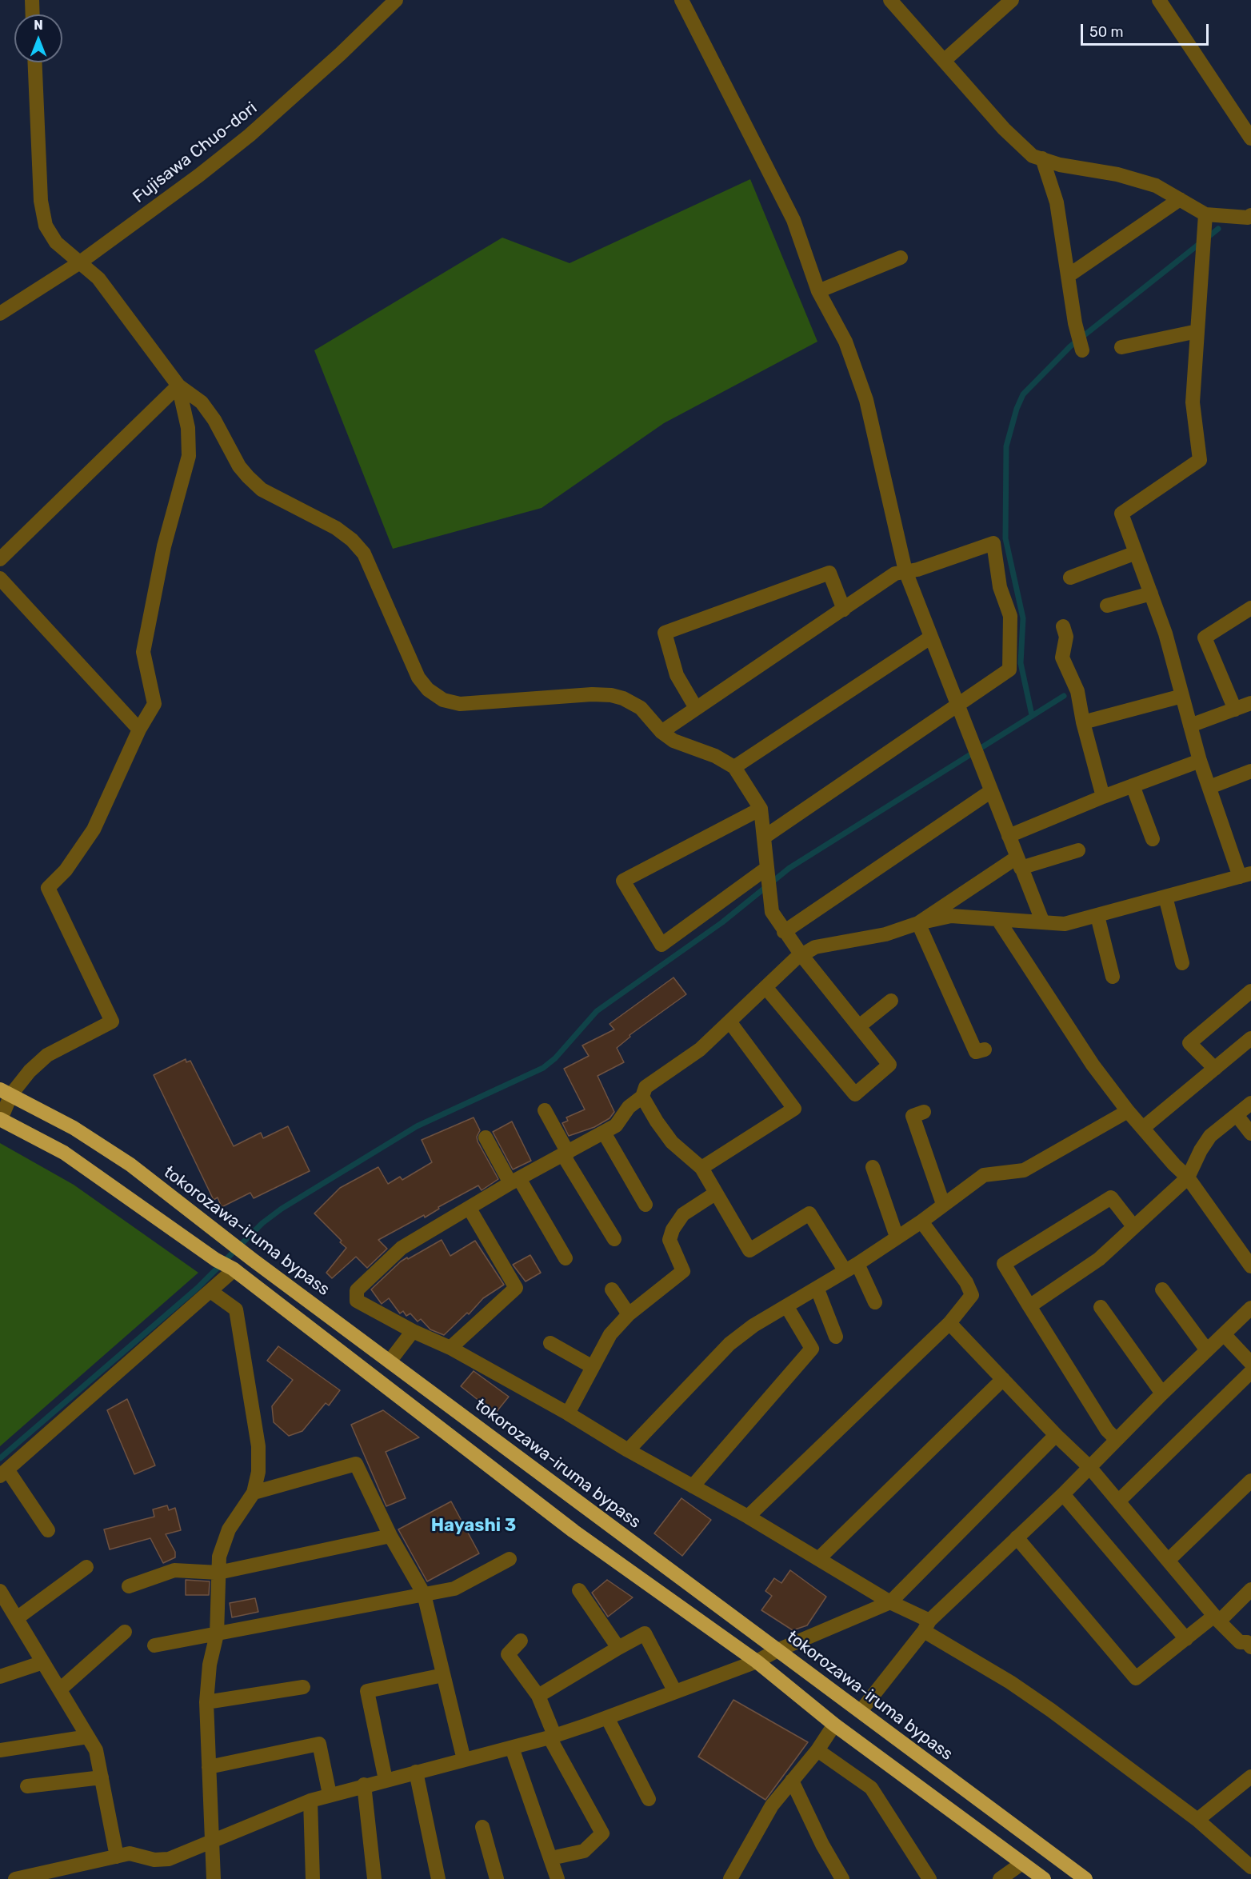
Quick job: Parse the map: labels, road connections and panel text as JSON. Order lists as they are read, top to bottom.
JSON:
{
  "streets": {
    "highway": ["tokorozawa-iruma bypass"],
    "street": ["Fujisawa Chuo-dori"]
  },
  "districts": ["Hayashi 3"],
  "scale_bar": "50 m",
  "north": "top"
}
